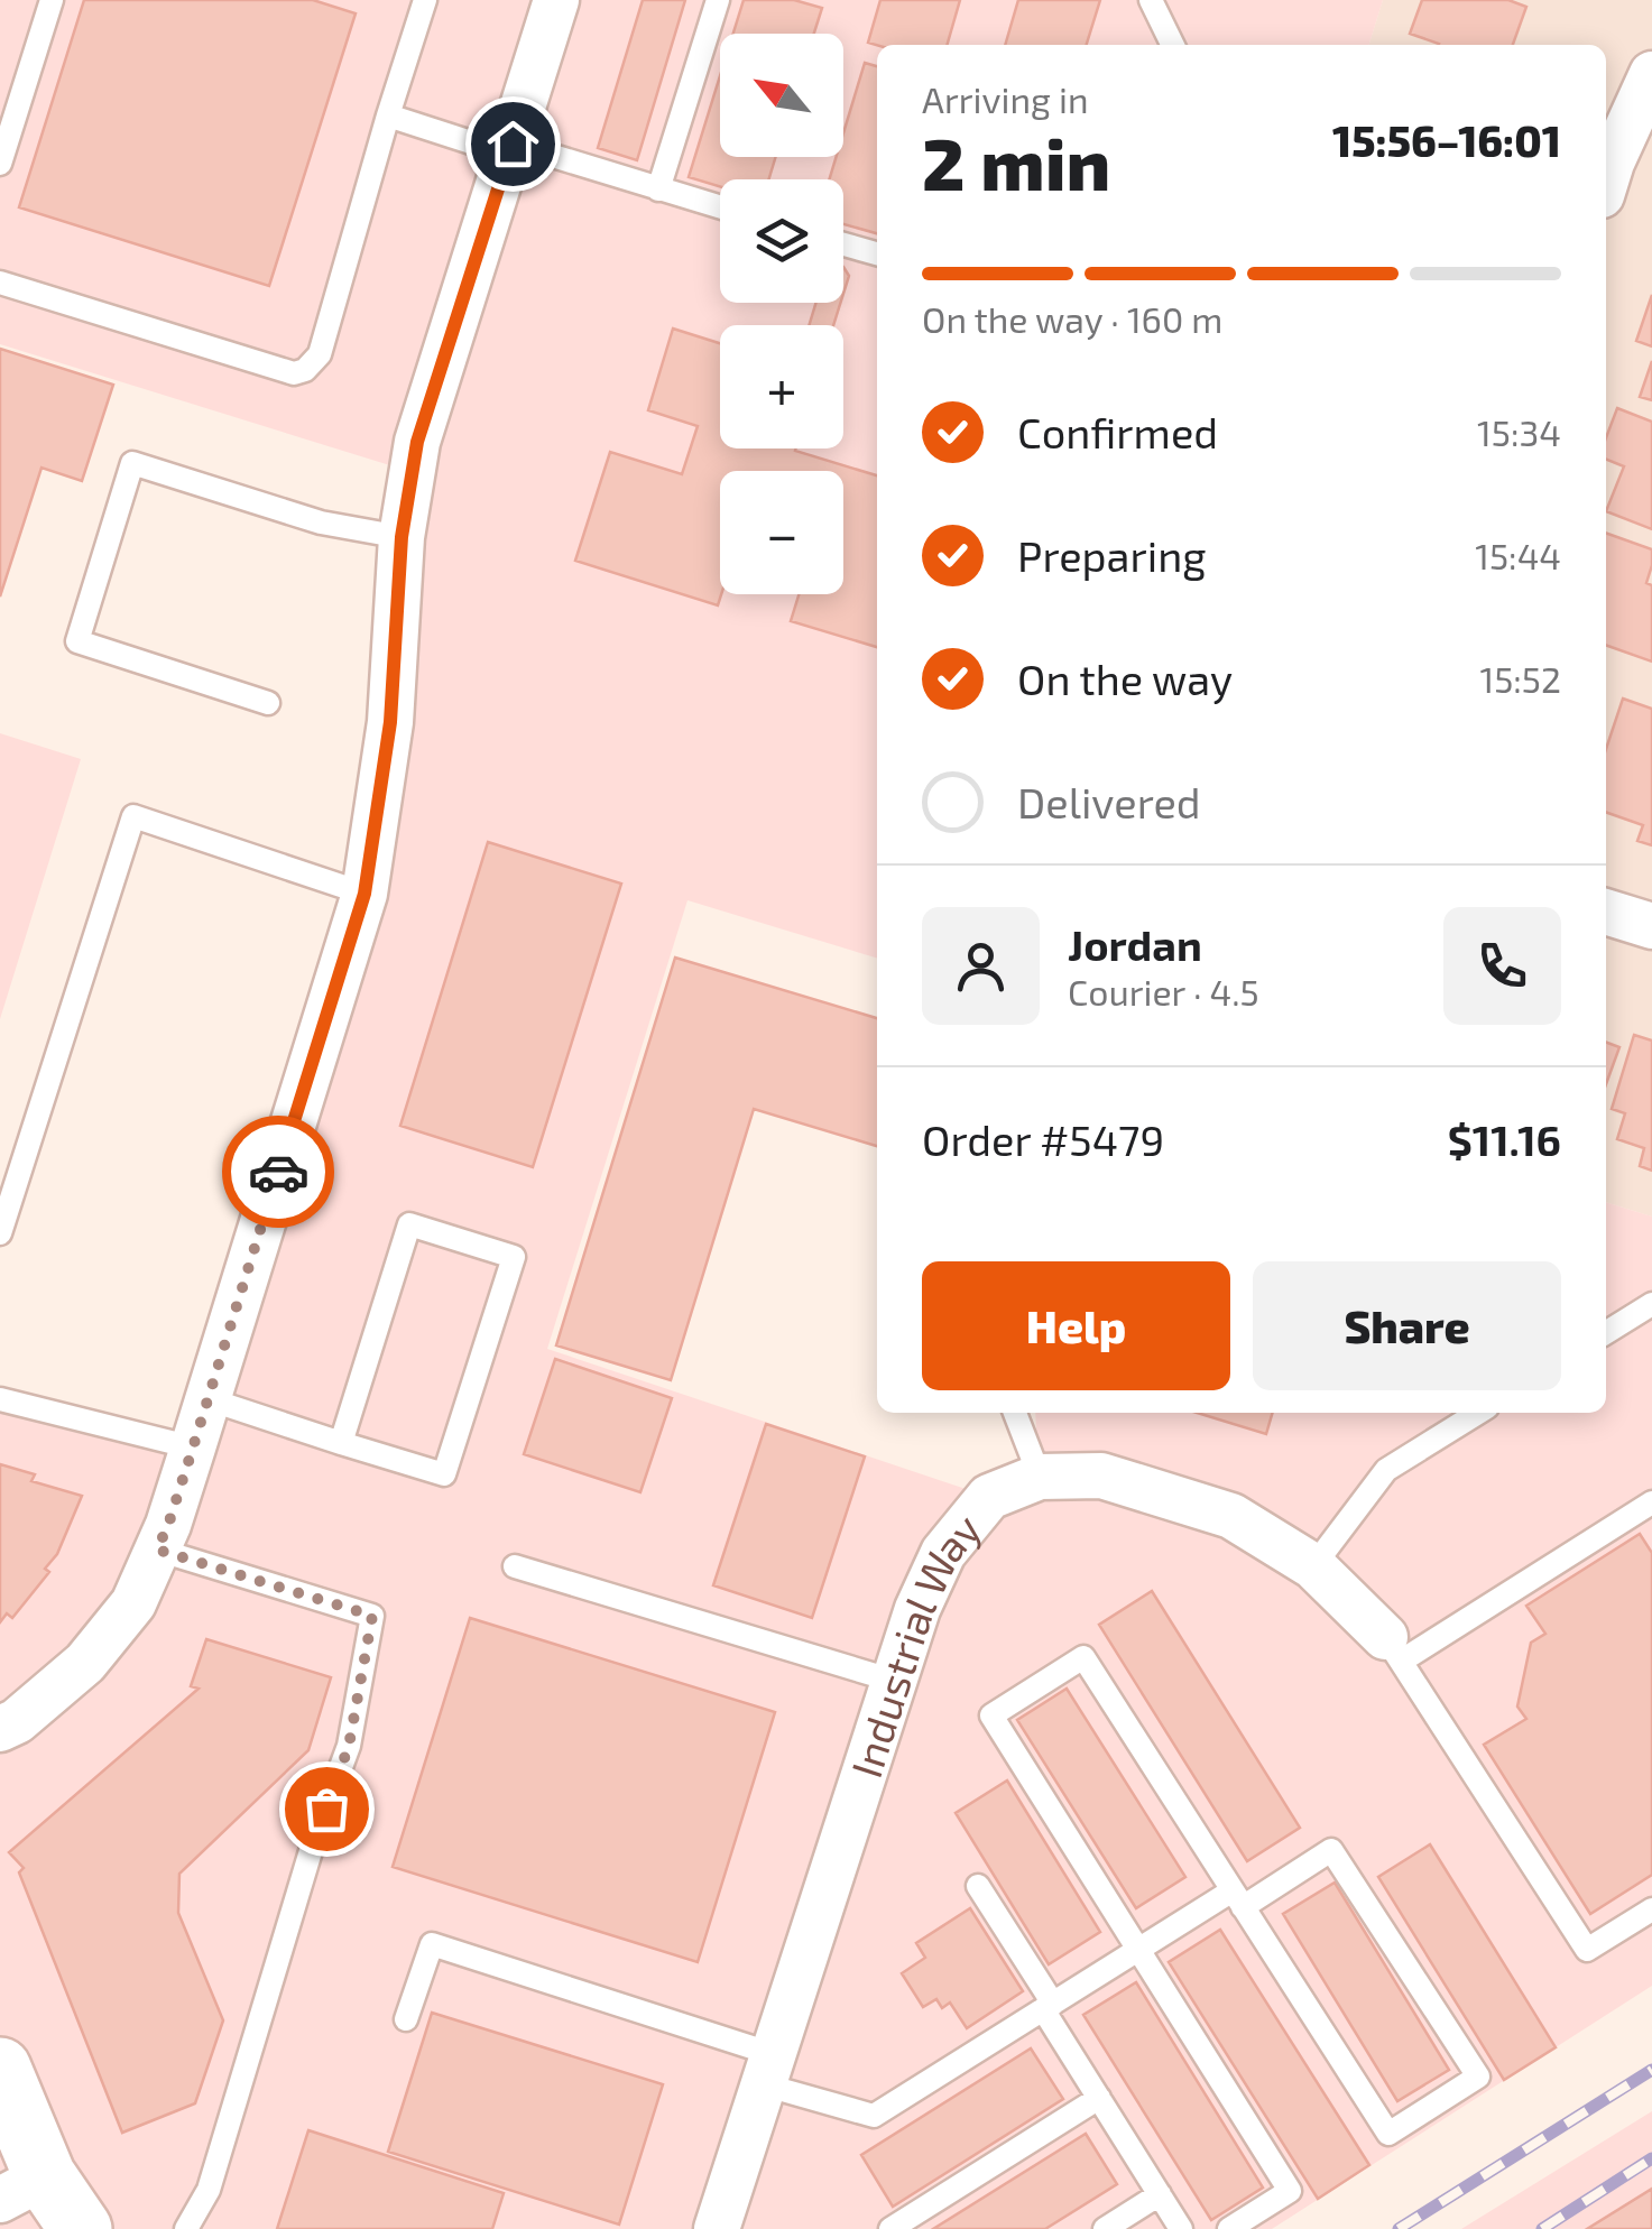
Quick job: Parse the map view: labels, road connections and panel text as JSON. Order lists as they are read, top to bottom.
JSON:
{
  "streets": {
    "street": ["Industrial Way"]
  },
  "north": "top left",
  "page": {
    "map_buttons": ["+", "−"],
    "heading": ["2 min", "Arriving in", "15:56–16:01"],
    "panel": [
      "Jordan",
      "Courier · 4.5",
      "Order #5479",
      "$11.16"
    ],
    "bar": "On the way · 160 m",
    "list": [
      ["Confirmed", "15:34"],
      ["Preparing", "15:44"],
      ["On the way", "15:52"],
      "Delivered"
    ],
    "buttons": ["Help", "Share"]
  }
}
